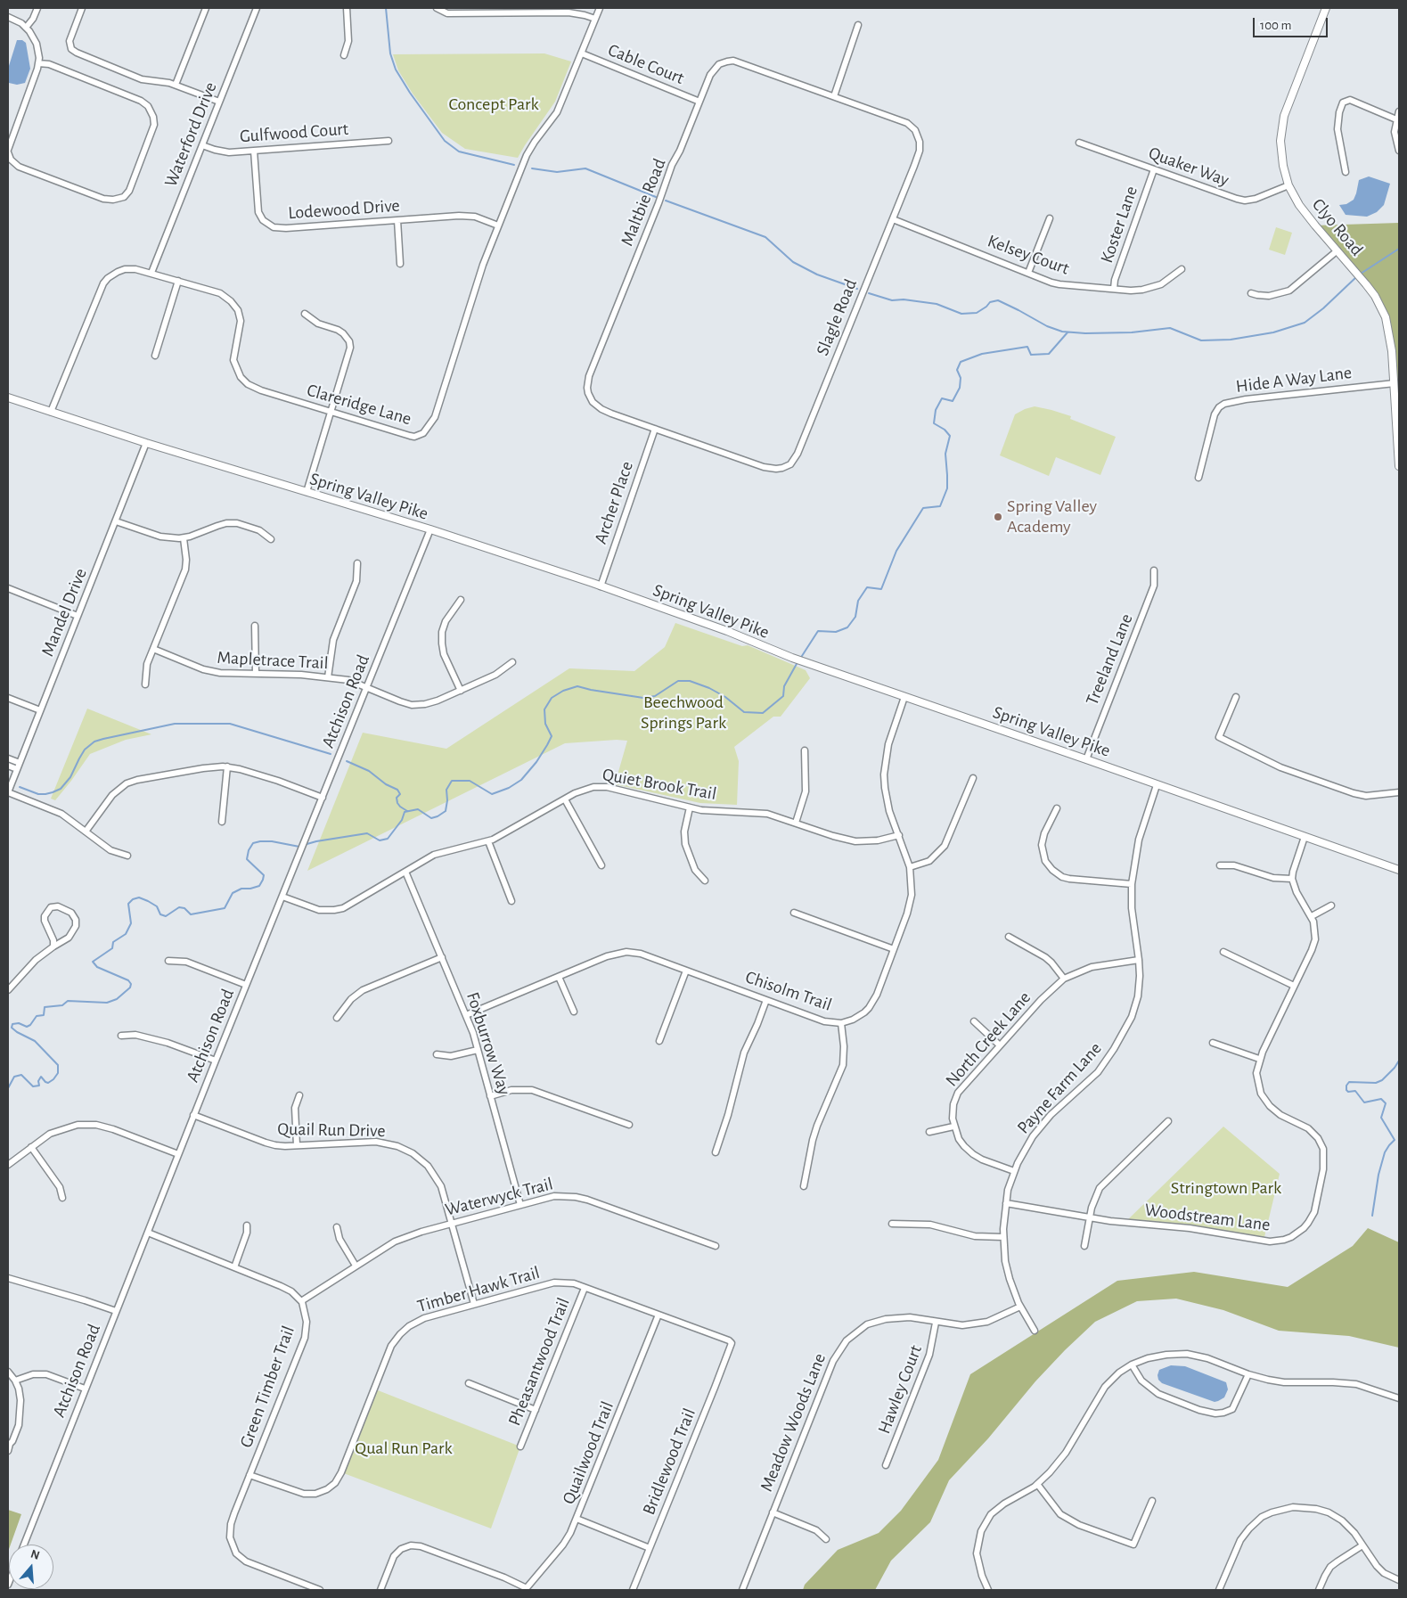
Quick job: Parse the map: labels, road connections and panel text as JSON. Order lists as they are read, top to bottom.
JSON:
{
  "streets": {
    "street": [
      "Cable Court",
      "Gulfwood Court",
      "Waterford Drive",
      "Quaker Way",
      "Maltbie Road",
      "Lodewood Drive",
      "Koster Lane",
      "Clyo Road",
      "Kelsey Court",
      "Slagle Road",
      "Hide A Way Lane",
      "Clareridge Lane",
      "Spring Valley Pike",
      "Archer Place",
      "Mandel Drive",
      "Treeland Lane",
      "Mapletrace Trail",
      "Atchison Road",
      "Quiet Brook Trail",
      "Chisolm Trail",
      "North Creek Lane",
      "Foxburrow Way",
      "Payne Farm Lane",
      "Quail Run Drive",
      "Waterwyck Trail",
      "Woodstream Lane",
      "Timber Hawk Trail",
      "Pheasantwood Trail",
      "Green Timber Trail",
      "Hawley Court",
      "Meadow Woods Lane",
      "Quailwood Trail",
      "Bridlewood Trail"
    ]
  },
  "crossings": [
    ["Cable Court", "Maltbie Road"],
    ["Cable Court", "Clareridge Lane"],
    ["Gulfwood Court", "Waterford Drive"],
    ["Gulfwood Court", "Lodewood Drive"],
    ["Waterford Drive", "Clareridge Lane"],
    ["Quaker Way", "Koster Lane"],
    ["Quaker Way", "Clyo Road"],
    ["Maltbie Road", "Slagle Road"],
    ["Maltbie Road", "Archer Place"],
    ["Lodewood Drive", "Clareridge Lane"],
    ["Koster Lane", "Kelsey Court"],
    ["Clyo Road", "Hide A Way Lane"],
    ["Kelsey Court", "Slagle Road"],
    ["Slagle Road", "Archer Place"],
    ["Clareridge Lane", "Spring Valley Pike"],
    ["Spring Valley Pike", "Archer Place"],
    ["Spring Valley Pike", "Mandel Drive"],
    ["Spring Valley Pike", "Treeland Lane"],
    ["Spring Valley Pike", "Atchison Road"],
    ["Spring Valley Pike", "Chisolm Trail"],
    ["Spring Valley Pike", "Payne Farm Lane"],
    ["Mapletrace Trail", "Atchison Road"],
    ["Atchison Road", "Quiet Brook Trail"],
    ["Atchison Road", "Quail Run Drive"],
    ["Quiet Brook Trail", "Chisolm Trail"],
    ["Quiet Brook Trail", "Foxburrow Way"],
    ["Chisolm Trail", "Foxburrow Way"],
    ["North Creek Lane", "Payne Farm Lane"],
    ["Foxburrow Way", "Waterwyck Trail"],
    ["Payne Farm Lane", "Woodstream Lane"],
    ["Payne Farm Lane", "Meadow Woods Lane"],
    ["Quail Run Drive", "Waterwyck Trail"],
    ["Quail Run Drive", "Timber Hawk Trail"],
    ["Waterwyck Trail", "Green Timber Trail"],
    ["Timber Hawk Trail", "Pheasantwood Trail"],
    ["Timber Hawk Trail", "Green Timber Trail"],
    ["Timber Hawk Trail", "Quailwood Trail"],
    ["Timber Hawk Trail", "Bridlewood Trail"],
    ["Hawley Court", "Meadow Woods Lane"]
  ],
  "parks": [
    "Concept Park",
    "Beechwood Springs Park",
    "Stringtown Park",
    "Qual Run Park"
  ],
  "places": ["Spring Valley Academy"],
  "scale_bar": "100 m",
  "north": "top"
}
